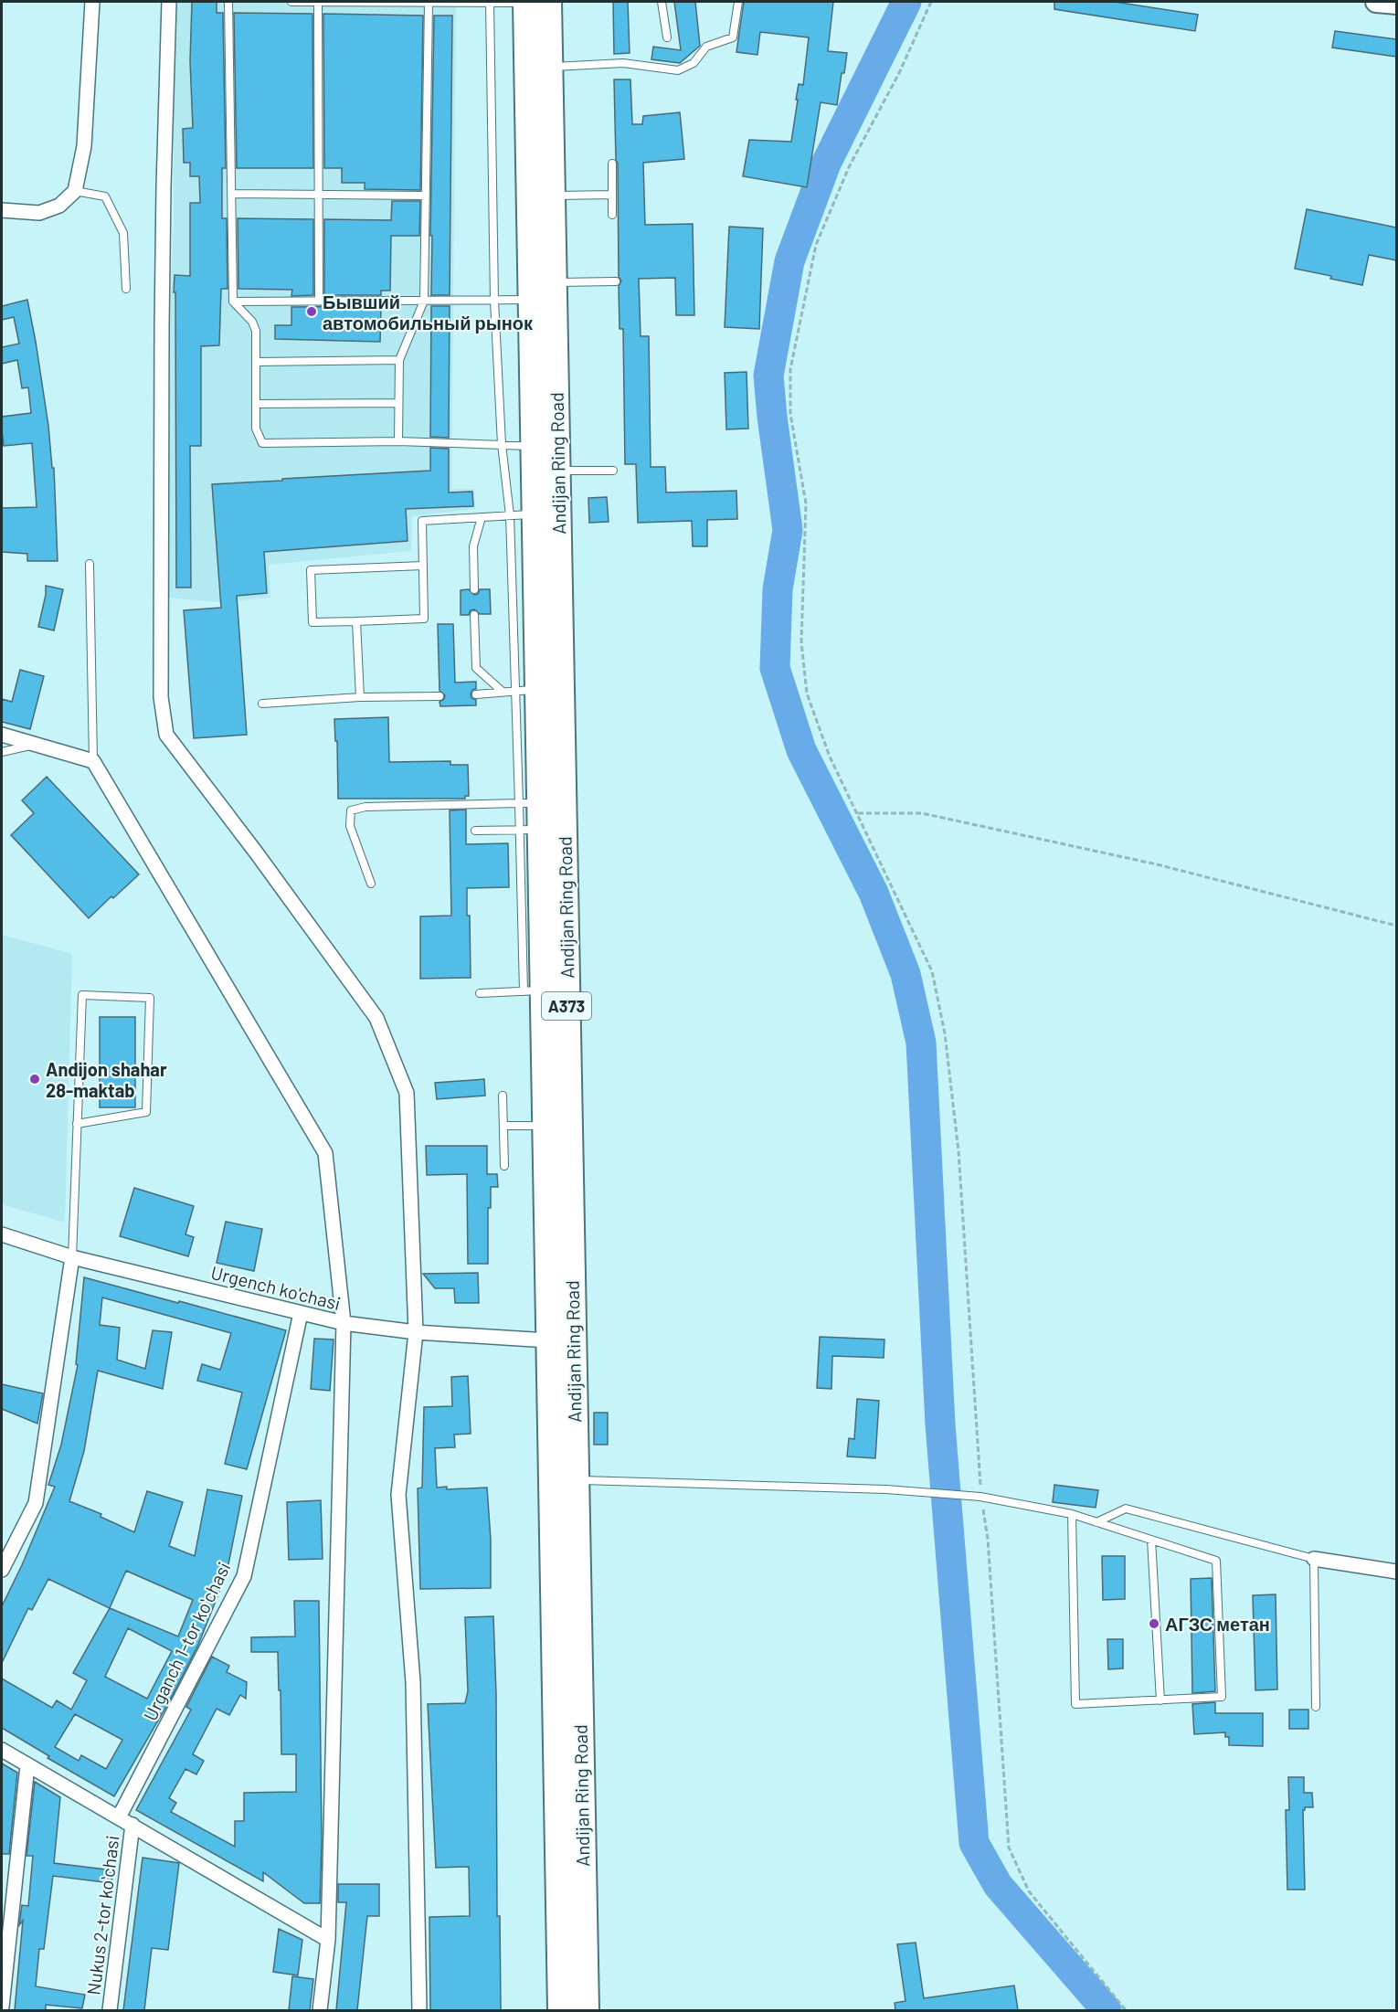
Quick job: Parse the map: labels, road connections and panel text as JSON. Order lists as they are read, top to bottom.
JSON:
{
  "streets": {
    "highway": ["Andijan Ring Road", "A373"],
    "street": ["Urgench ko'chasi", "Urganch 1-tor koʻchasi", "Nukus 2-tor koʻchasi"]
  },
  "crossings": [
    ["Andijan Ring Road", "Urgench ko'chasi"],
    ["Urgench ko'chasi", "Urganch 1-tor koʻchasi"]
  ],
  "places": ["Бывший автомобильный рынок", "Andijon shahar 28-maktab", "АГЗС метан"]
}
